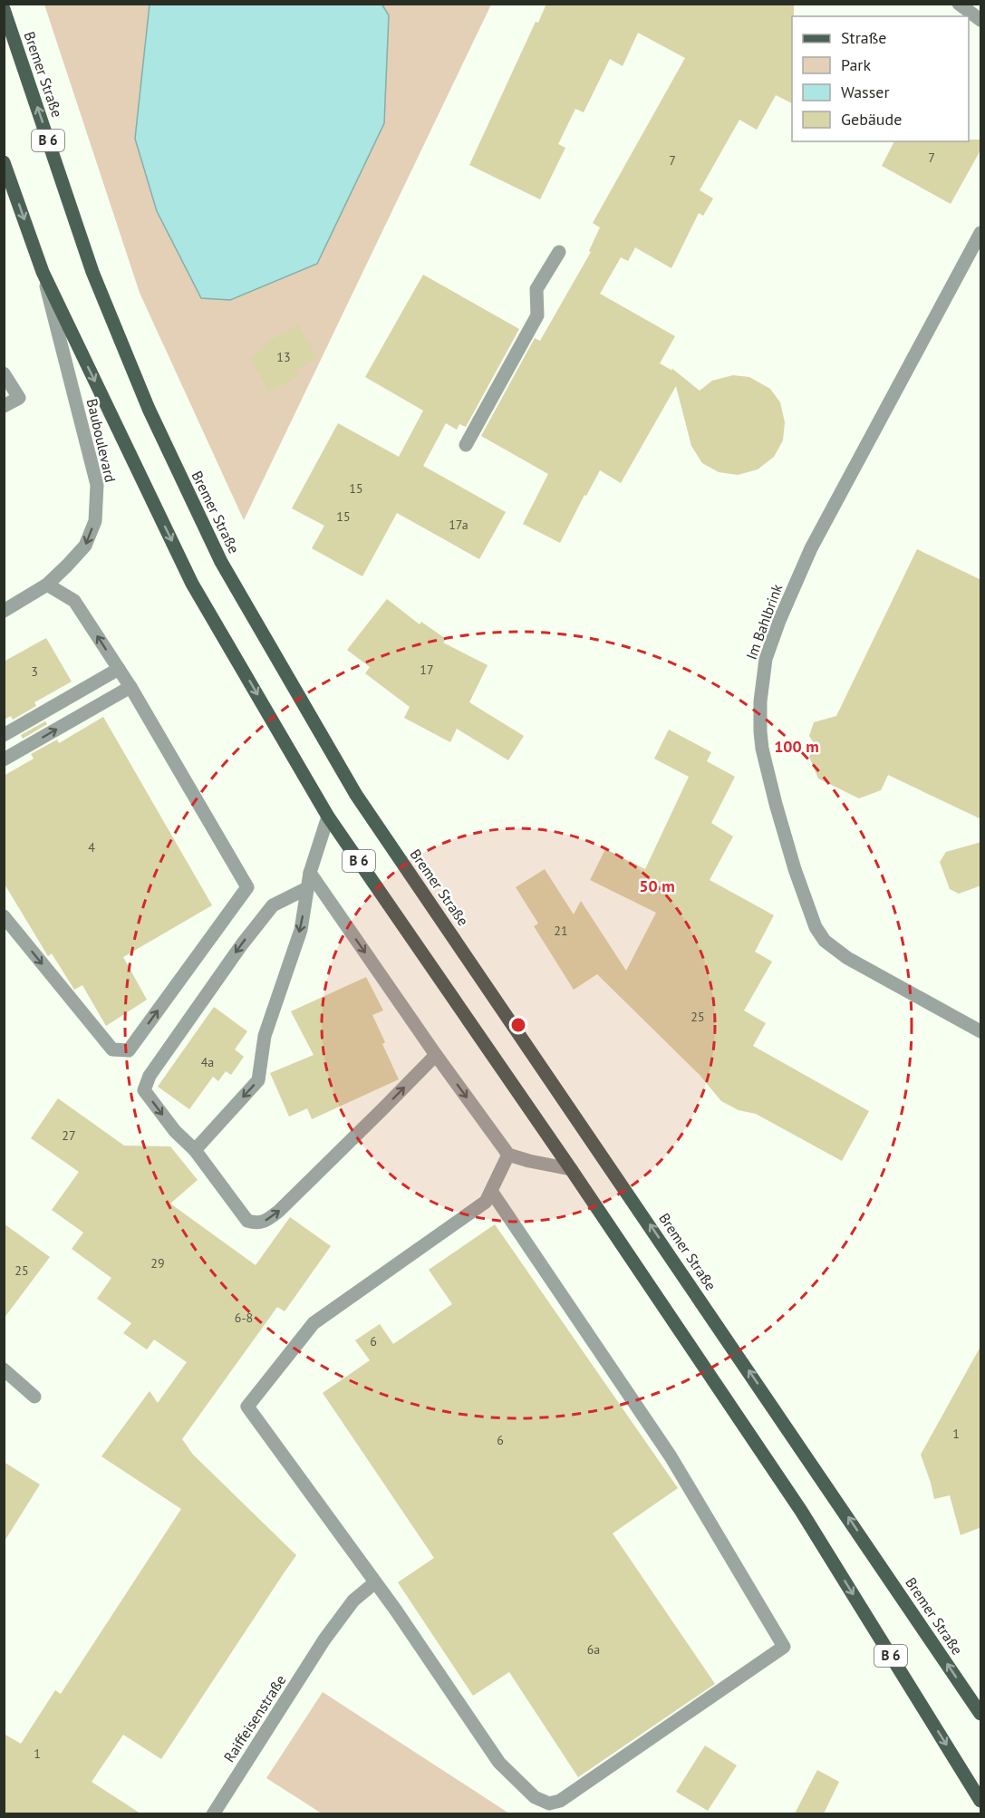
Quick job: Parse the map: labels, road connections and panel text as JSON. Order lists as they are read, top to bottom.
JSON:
{
  "streets": {
    "main road": ["Bremer Straße", "B 6"],
    "street": ["Bauboulevard", "Im Bahlbrink", "Raiffeisenstraße"]
  },
  "crossings": [
    ["B 6", "Bauboulevard"]
  ],
  "one_way": ["Bauboulevard"],
  "house_numbers": [
    "7",
    "7",
    "13",
    "15",
    "15",
    "17a",
    "17",
    "3",
    "4",
    "21",
    "25",
    "4a",
    "27",
    "29",
    "25",
    "6-8",
    "6",
    "1",
    "6",
    "6a",
    "1"
  ],
  "legend": [
    "Straße",
    "Park",
    "Wasser",
    "Gebäude"
  ],
  "rings": ["100 m", "50 m"]
}
